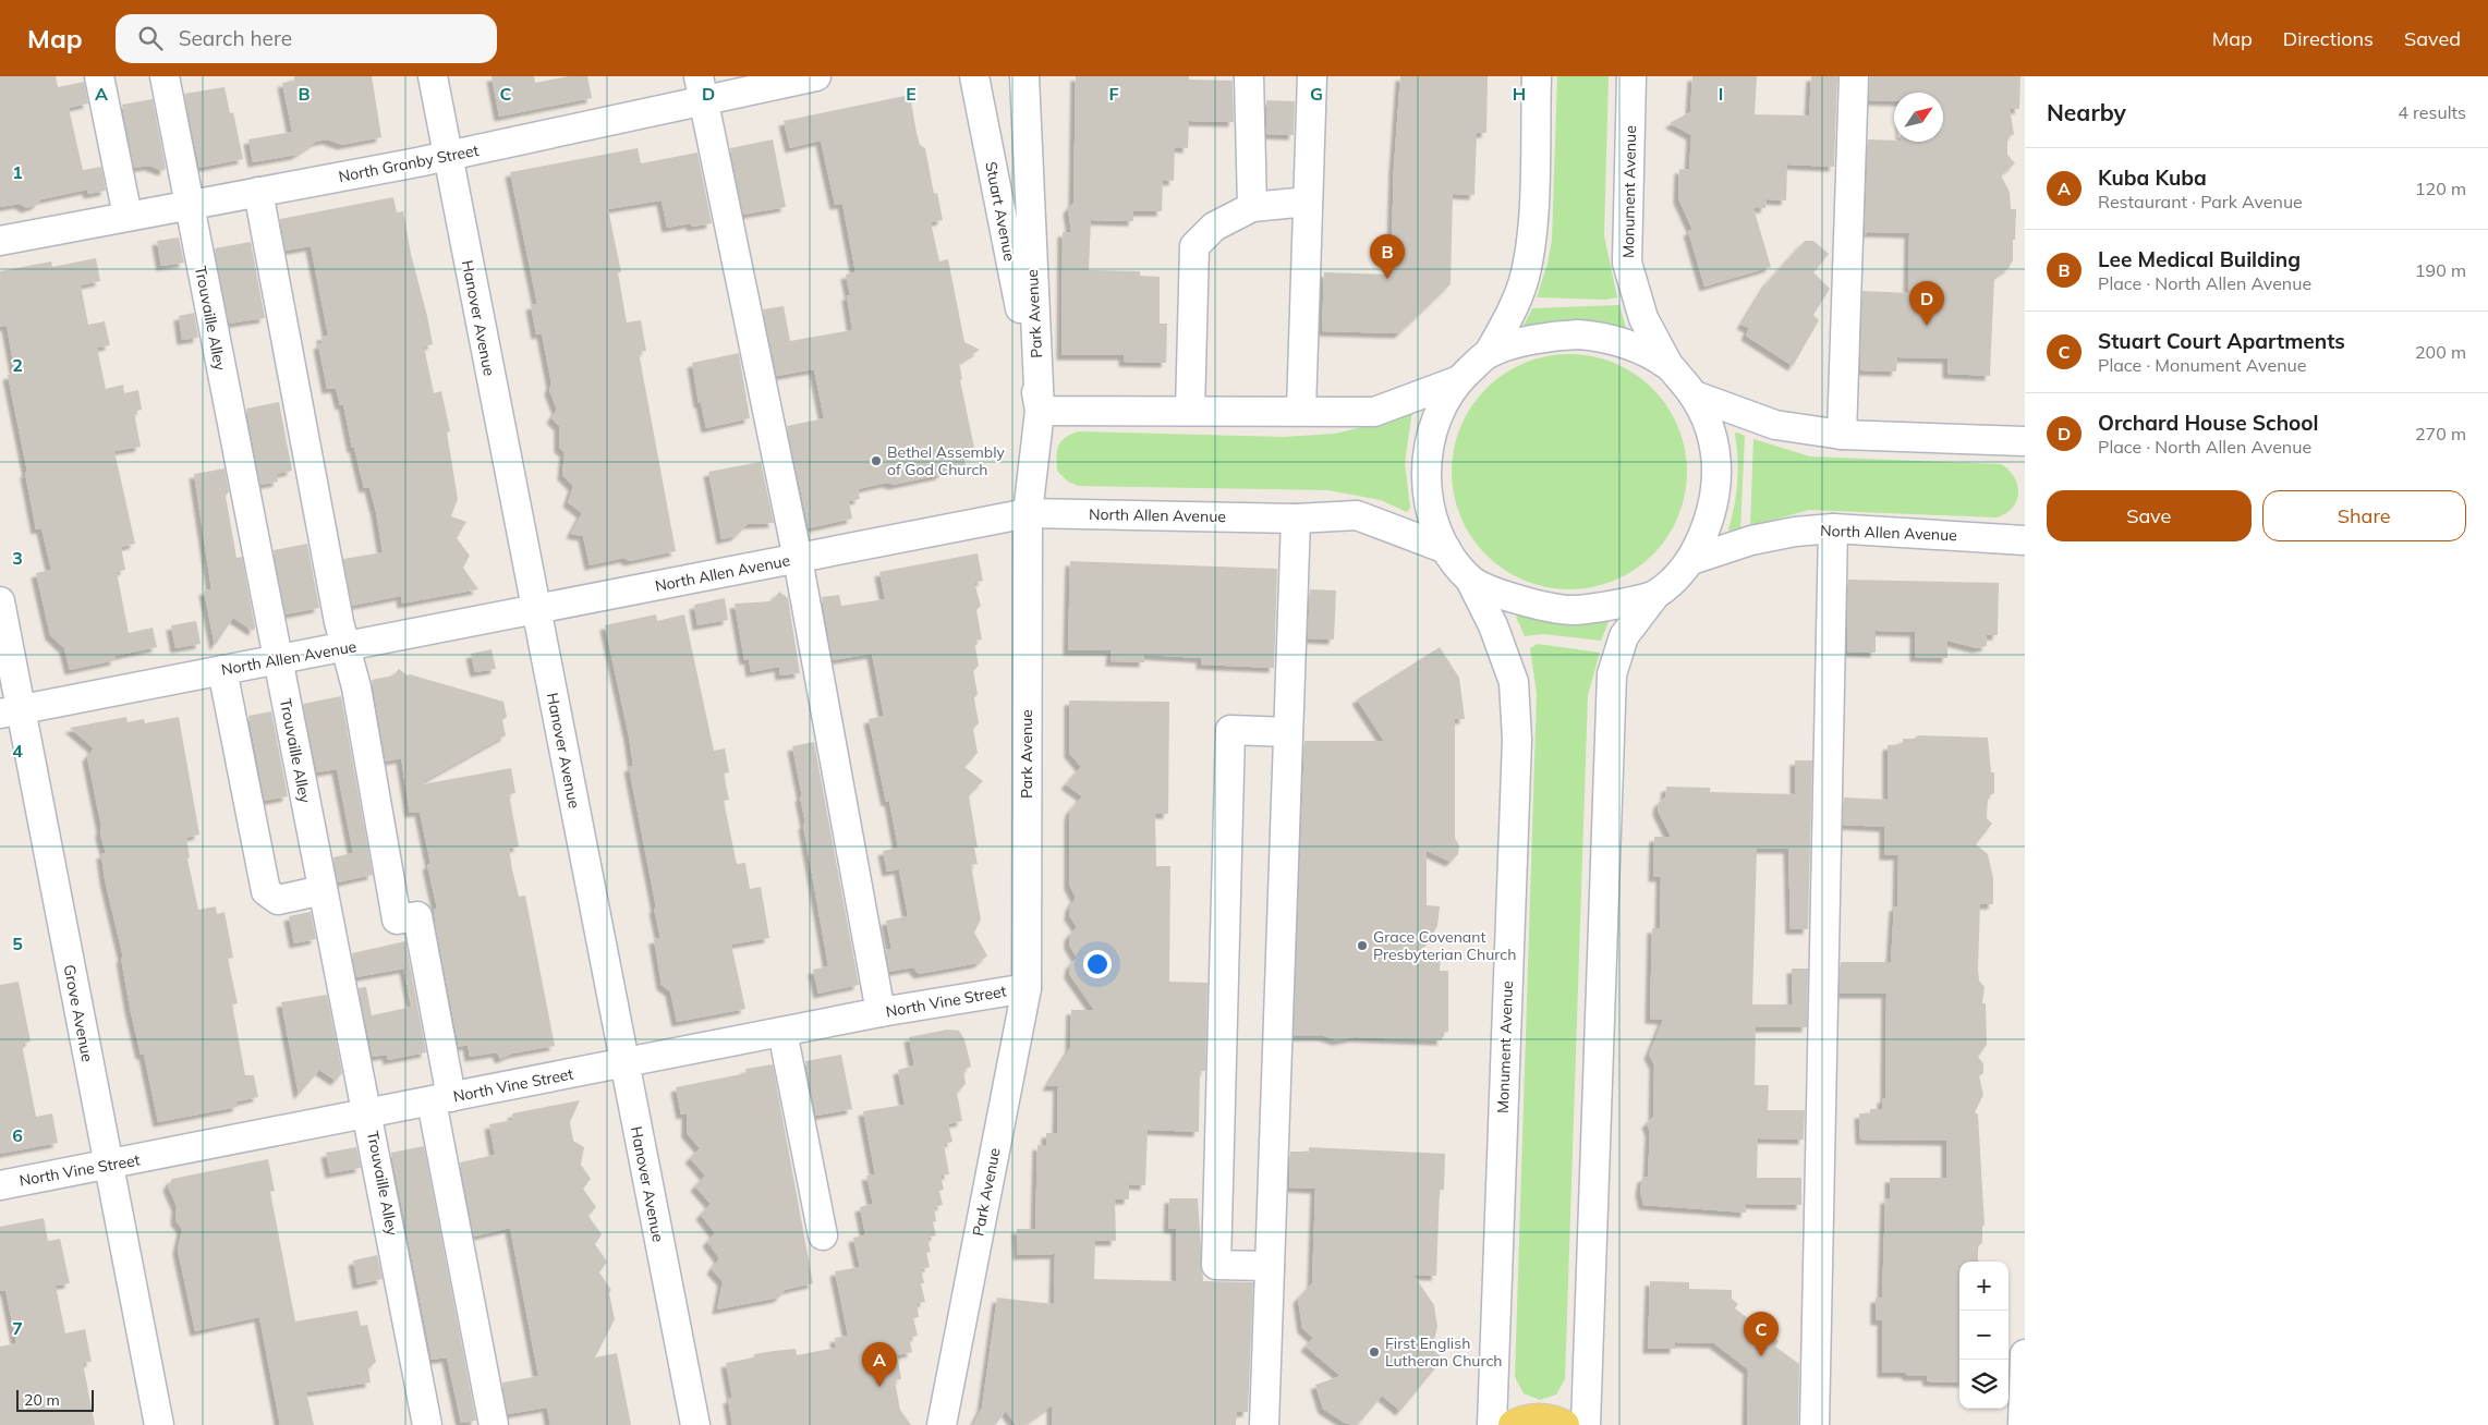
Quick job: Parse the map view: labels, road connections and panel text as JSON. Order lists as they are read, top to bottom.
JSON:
{
  "streets": {
    "street": [
      "North Granby Street",
      "Monument Avenue",
      "Stuart Avenue",
      "Park Avenue",
      "Trouvaille Alley",
      "Hanover Avenue",
      "North Allen Avenue",
      "North Vine Street",
      "Grove Avenue"
    ]
  },
  "crossings": [
    ["North Granby Street", "Trouvaille Alley"],
    ["North Granby Street", "Hanover Avenue"],
    ["Monument Avenue", "North Allen Avenue"],
    ["Stuart Avenue", "Park Avenue"],
    ["Park Avenue", "North Allen Avenue"],
    ["Park Avenue", "North Vine Street"],
    ["Trouvaille Alley", "North Allen Avenue"],
    ["Trouvaille Alley", "North Vine Street"],
    ["Hanover Avenue", "North Allen Avenue"],
    ["Hanover Avenue", "North Vine Street"],
    ["North Allen Avenue", "Grove Avenue"],
    ["North Vine Street", "Grove Avenue"]
  ],
  "places": ["Bethel Assembly of God Church", "Grace Covenant Presbyterian Church", "First English Lutheran Church"],
  "scale_bar": "20 m",
  "north": "top right",
  "page": {
    "header": "Map",
    "search": "Search here",
    "nav": ["Map", "Directions", "Saved"],
    "heading": ["Nearby", "4 results"],
    "list": [
      {
        "mark": "A",
        "name": "Kuba Kuba",
        "note": "Restaurant · Park Avenue",
        "value": "120 m"
      },
      {
        "mark": "B",
        "name": "Lee Medical Building",
        "note": "Place · North Allen Avenue",
        "value": "190 m"
      },
      {
        "mark": "C",
        "name": "Stuart Court Apartments",
        "note": "Place · Monument Avenue",
        "value": "200 m"
      },
      {
        "mark": "D",
        "name": "Orchard House School",
        "note": "Place · North Allen Avenue",
        "value": "270 m"
      }
    ],
    "pins": [
      "B",
      "D",
      "C",
      "A"
    ],
    "buttons": ["Save", "Share"],
    "map_buttons": ["+", "−"],
    "scale": "20 m"
  },
  "grid": {
    "columns": [
      "A",
      "B",
      "C",
      "D",
      "E",
      "F",
      "G",
      "H",
      "I"
    ],
    "rows": [
      "1",
      "2",
      "3",
      "4",
      "5",
      "6",
      "7"
    ]
  }
}
